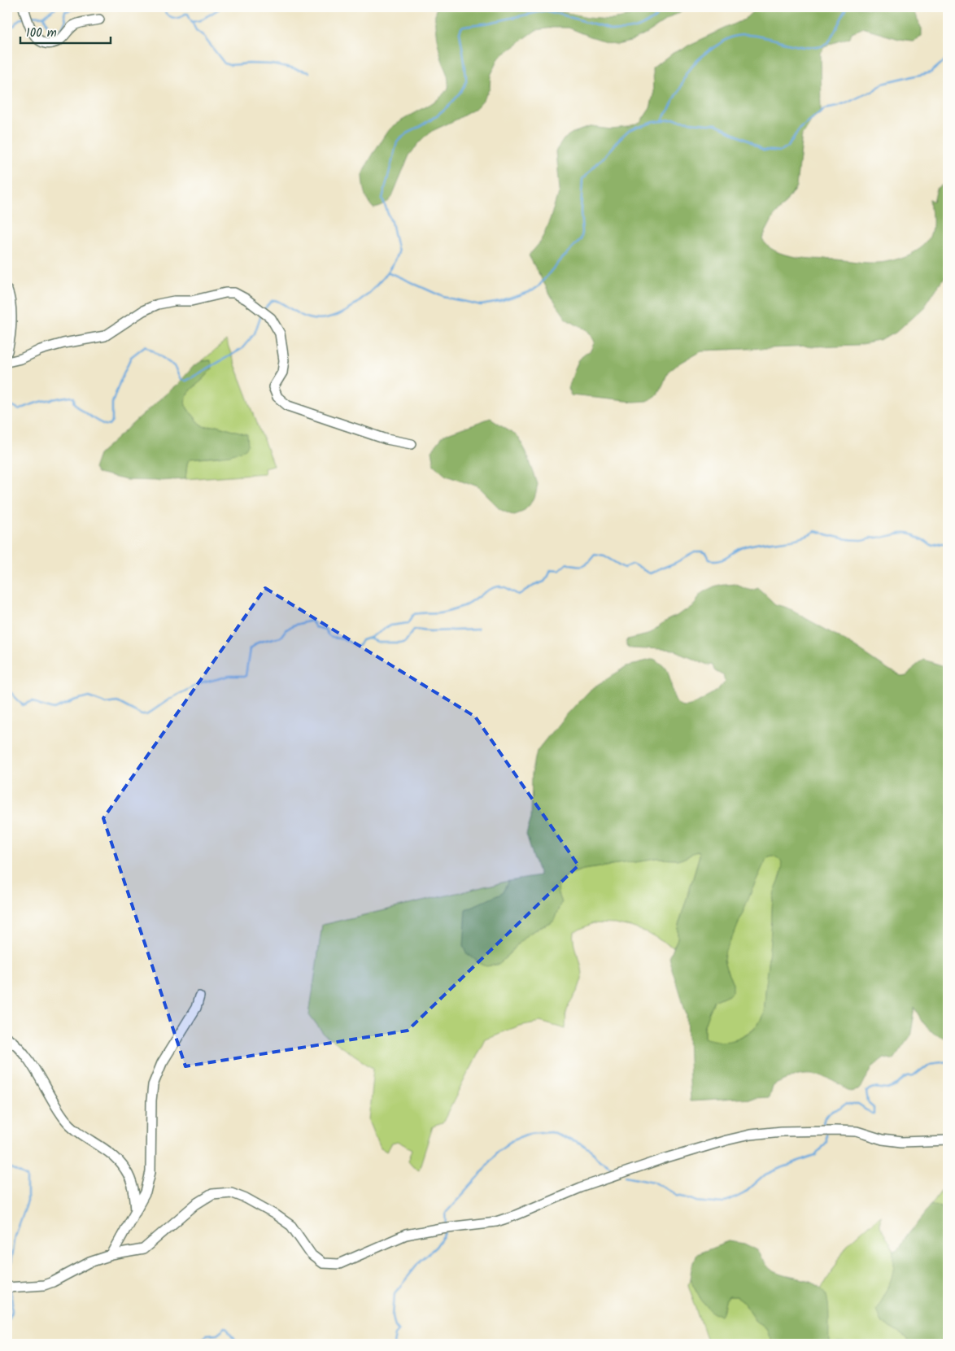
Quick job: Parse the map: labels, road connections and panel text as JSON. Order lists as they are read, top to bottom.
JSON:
{
  "scale_bar": "100 m"
}
